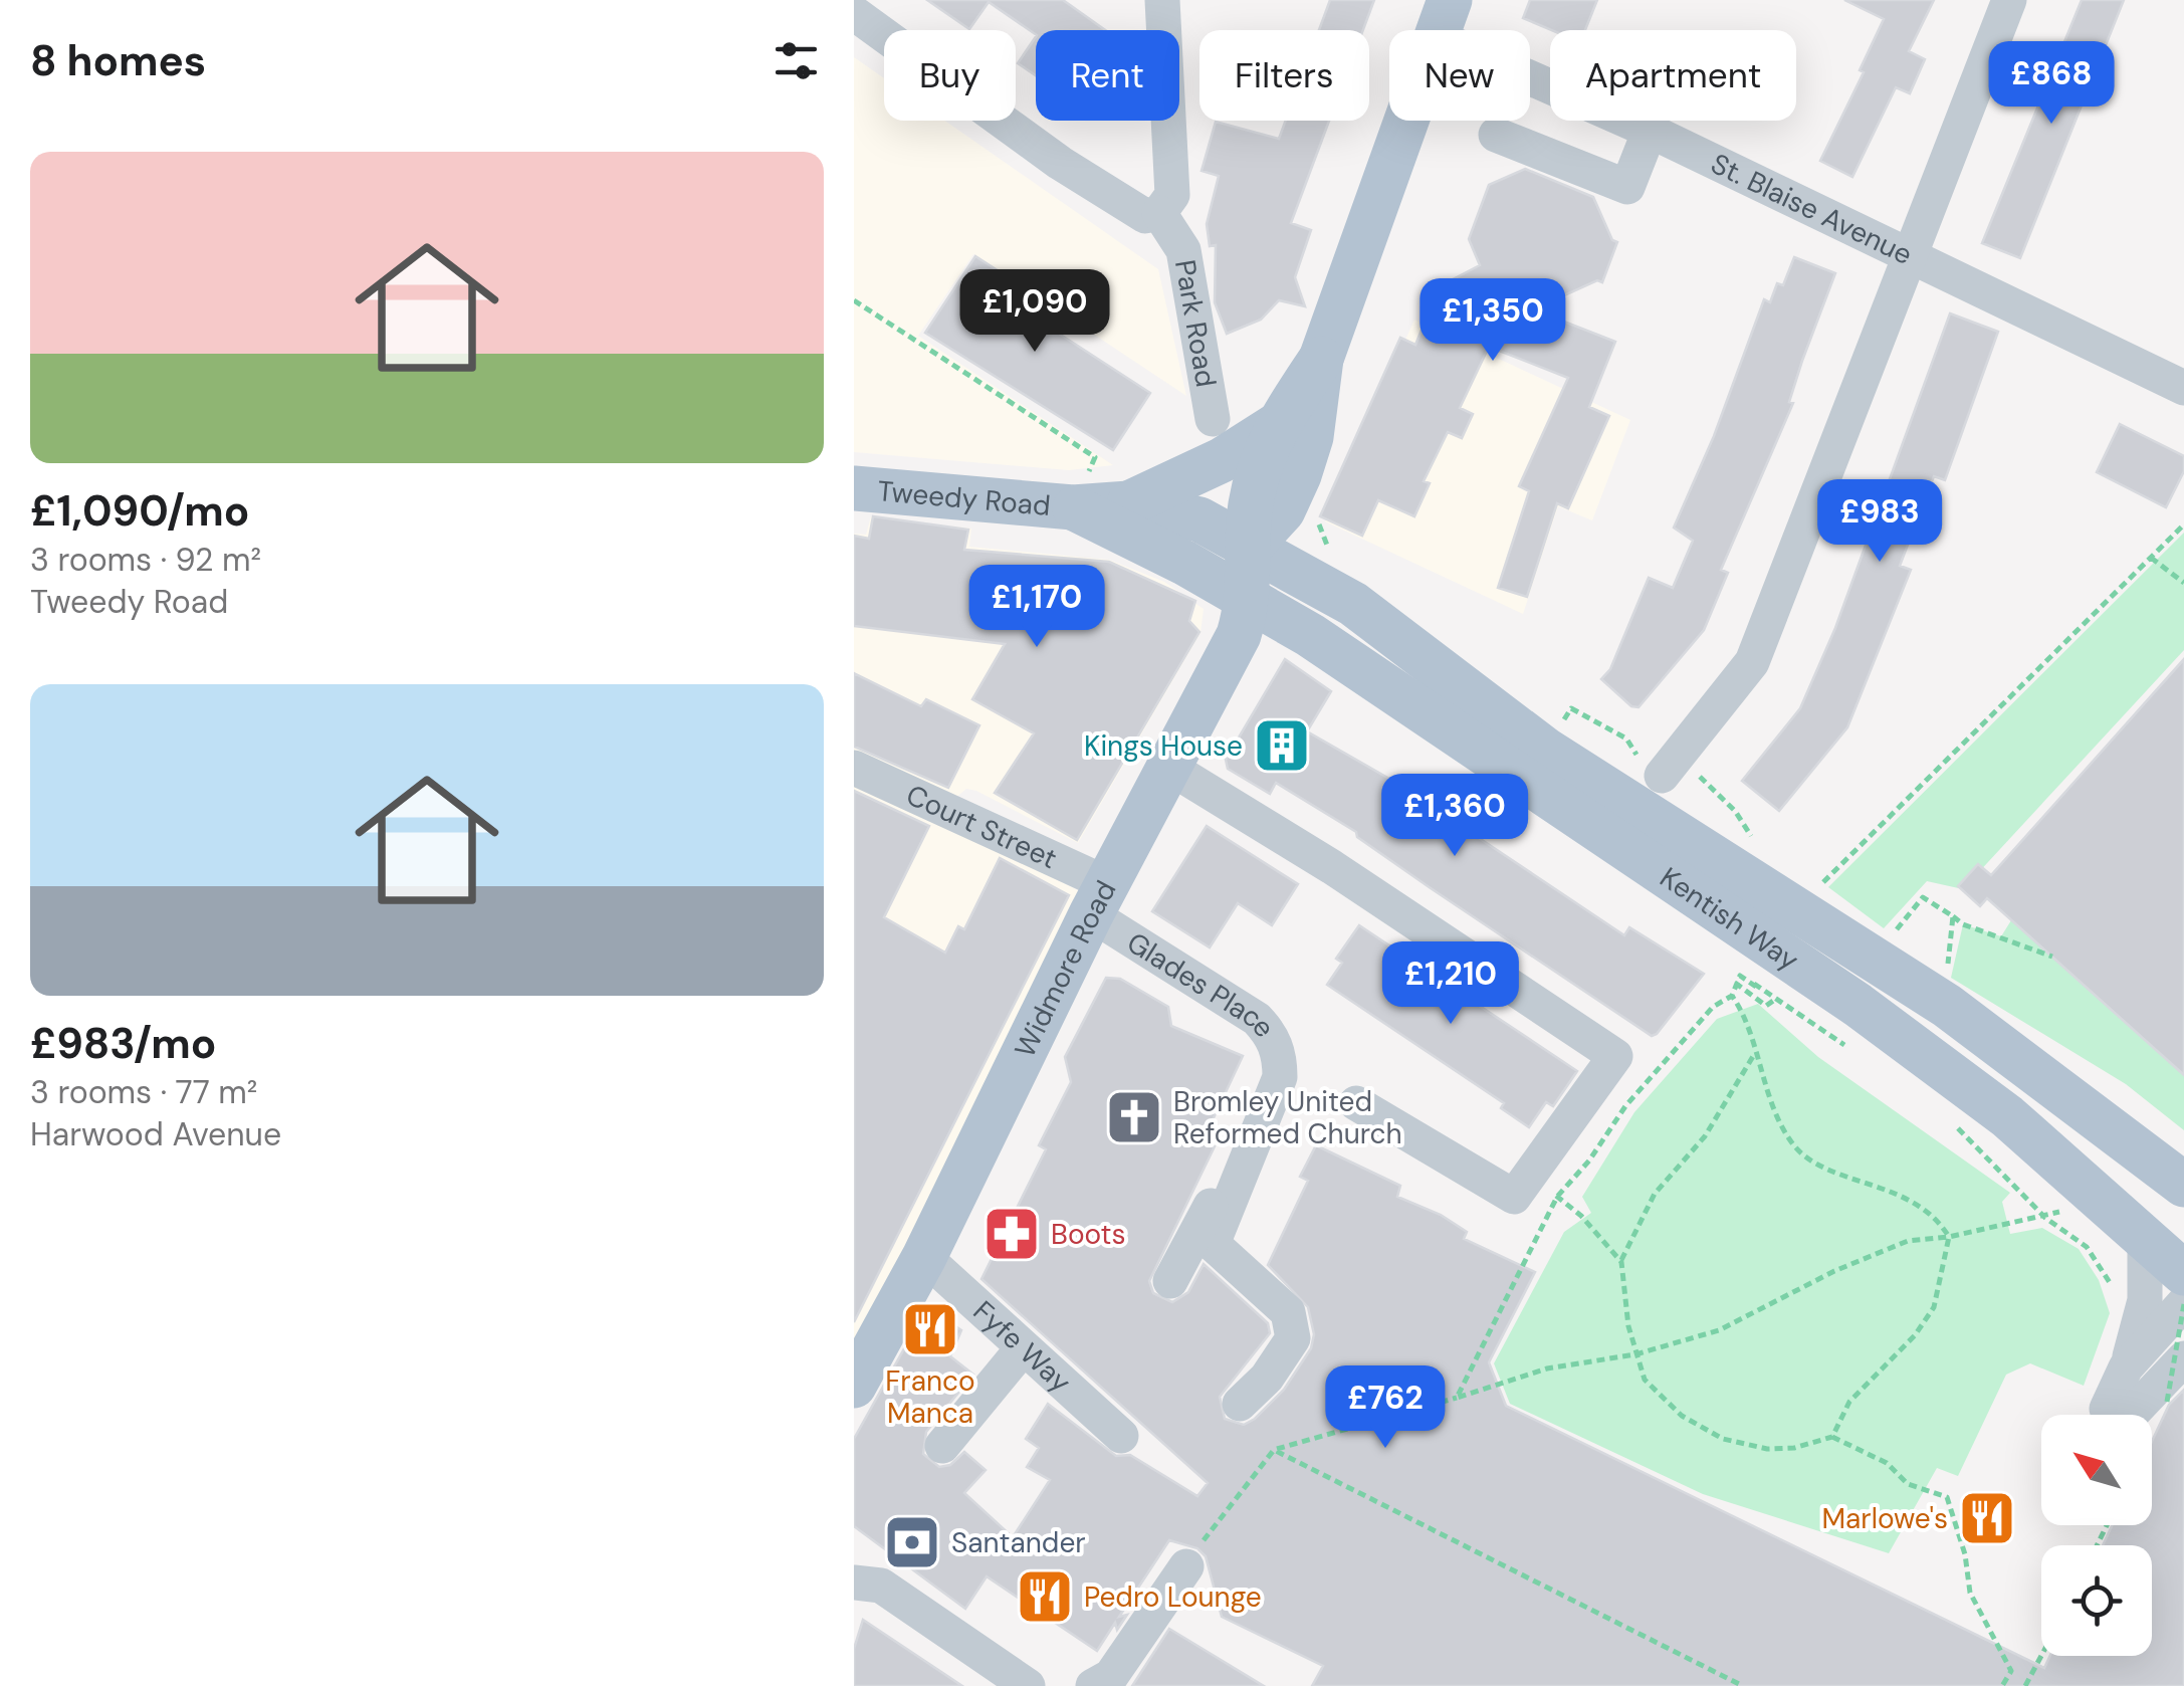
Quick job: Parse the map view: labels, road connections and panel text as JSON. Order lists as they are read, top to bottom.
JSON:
{
  "streets": {
    "main road": ["Tweedy Road", "Kentish Way", "Widmore Road"],
    "street": [
      "St. Blaise Avenue",
      "Park Road",
      "Court Street",
      "Glades Place",
      "Fyfe Way"
    ]
  },
  "crossings": [
    ["St. Blaise Avenue", "Widmore Road"],
    ["Tweedy Road", "Kentish Way"],
    ["Tweedy Road", "Widmore Road"],
    ["Court Street", "Widmore Road"],
    ["Court Street", "Glades Place"],
    ["Kentish Way", "Widmore Road"],
    ["Widmore Road", "Glades Place"],
    ["Widmore Road", "Fyfe Way"]
  ],
  "places": {
    "building": ["Kings House"],
    "church": ["Bromley United Reformed Church"],
    "pharmacy": ["Boots"],
    "restaurant": ["Franco Manca", "Marlowe's", "Pedro Lounge"],
    "bank": ["Santander"]
  },
  "north": "top left",
  "page": {
    "heading": "8 homes",
    "chip": [
      "Buy",
      "Rent",
      "Filters",
      "New",
      "Apartment"
    ],
    "price": [
      "£868",
      "£1,090",
      "£1,350",
      "£983",
      "£1,170",
      "£1,360",
      "£1,210",
      "£762"
    ],
    "list": [
      {
        "name": "£1,090/mo",
        "note": "3 rooms · 92 m² · Tweedy Road"
      },
      {
        "name": "£983/mo",
        "note": "3 rooms · 77 m² · Harwood Avenue"
      }
    ]
  }
}
